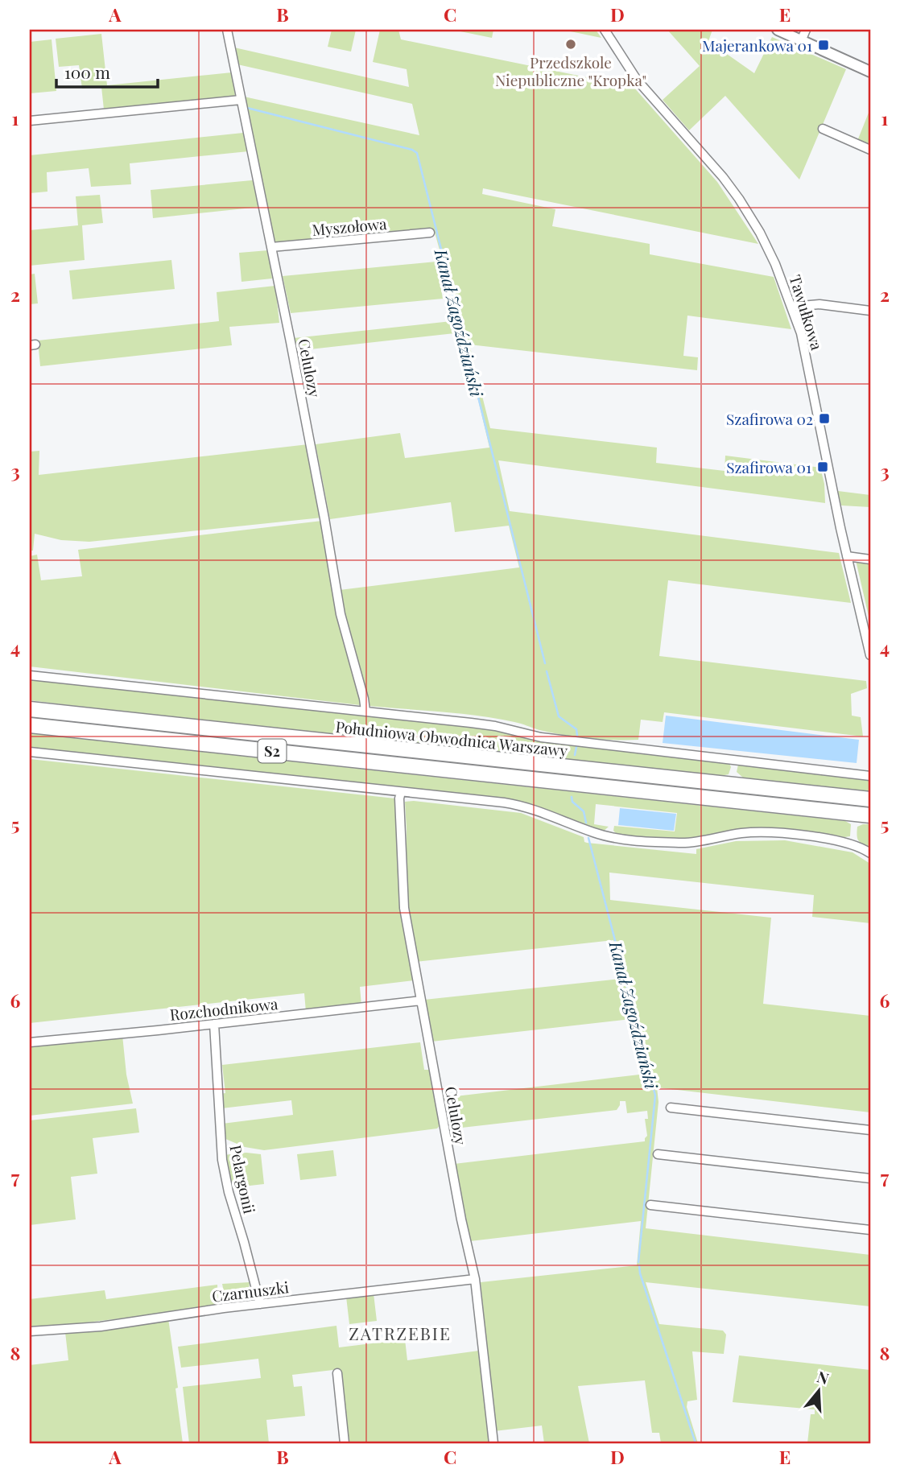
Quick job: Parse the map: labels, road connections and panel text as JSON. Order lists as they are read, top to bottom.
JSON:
{
  "streets": {
    "highway": ["Południowa Obwodnica Warszawy", "S2"],
    "street": [
      "Myszołowa",
      "Tawułkowa",
      "Celulozy",
      "Rozchodnikowa",
      "Pelargonii",
      "Czarnuszki"
    ]
  },
  "crossings": [
    ["Myszołowa", "Celulozy"],
    ["Celulozy", "Rozchodnikowa"],
    ["Celulozy", "Czarnuszki"],
    ["Rozchodnikowa", "Pelargonii"],
    ["Pelargonii", "Czarnuszki"]
  ],
  "districts": ["ZATRZEBIE"],
  "water": ["Kanał Zagoździański"],
  "places": {
    "other": ["Przedszkole Niepubliczne \"Kropka\""],
    "transit": ["Majerankowa 01", "Szafirowa 02", "Szafirowa 01"]
  },
  "scale_bar": "100 m",
  "north": "top",
  "grid": {
    "columns": [
      "A",
      "B",
      "C",
      "D",
      "E"
    ],
    "rows": [
      "1",
      "2",
      "3",
      "4",
      "5",
      "6",
      "7",
      "8"
    ]
  }
}
